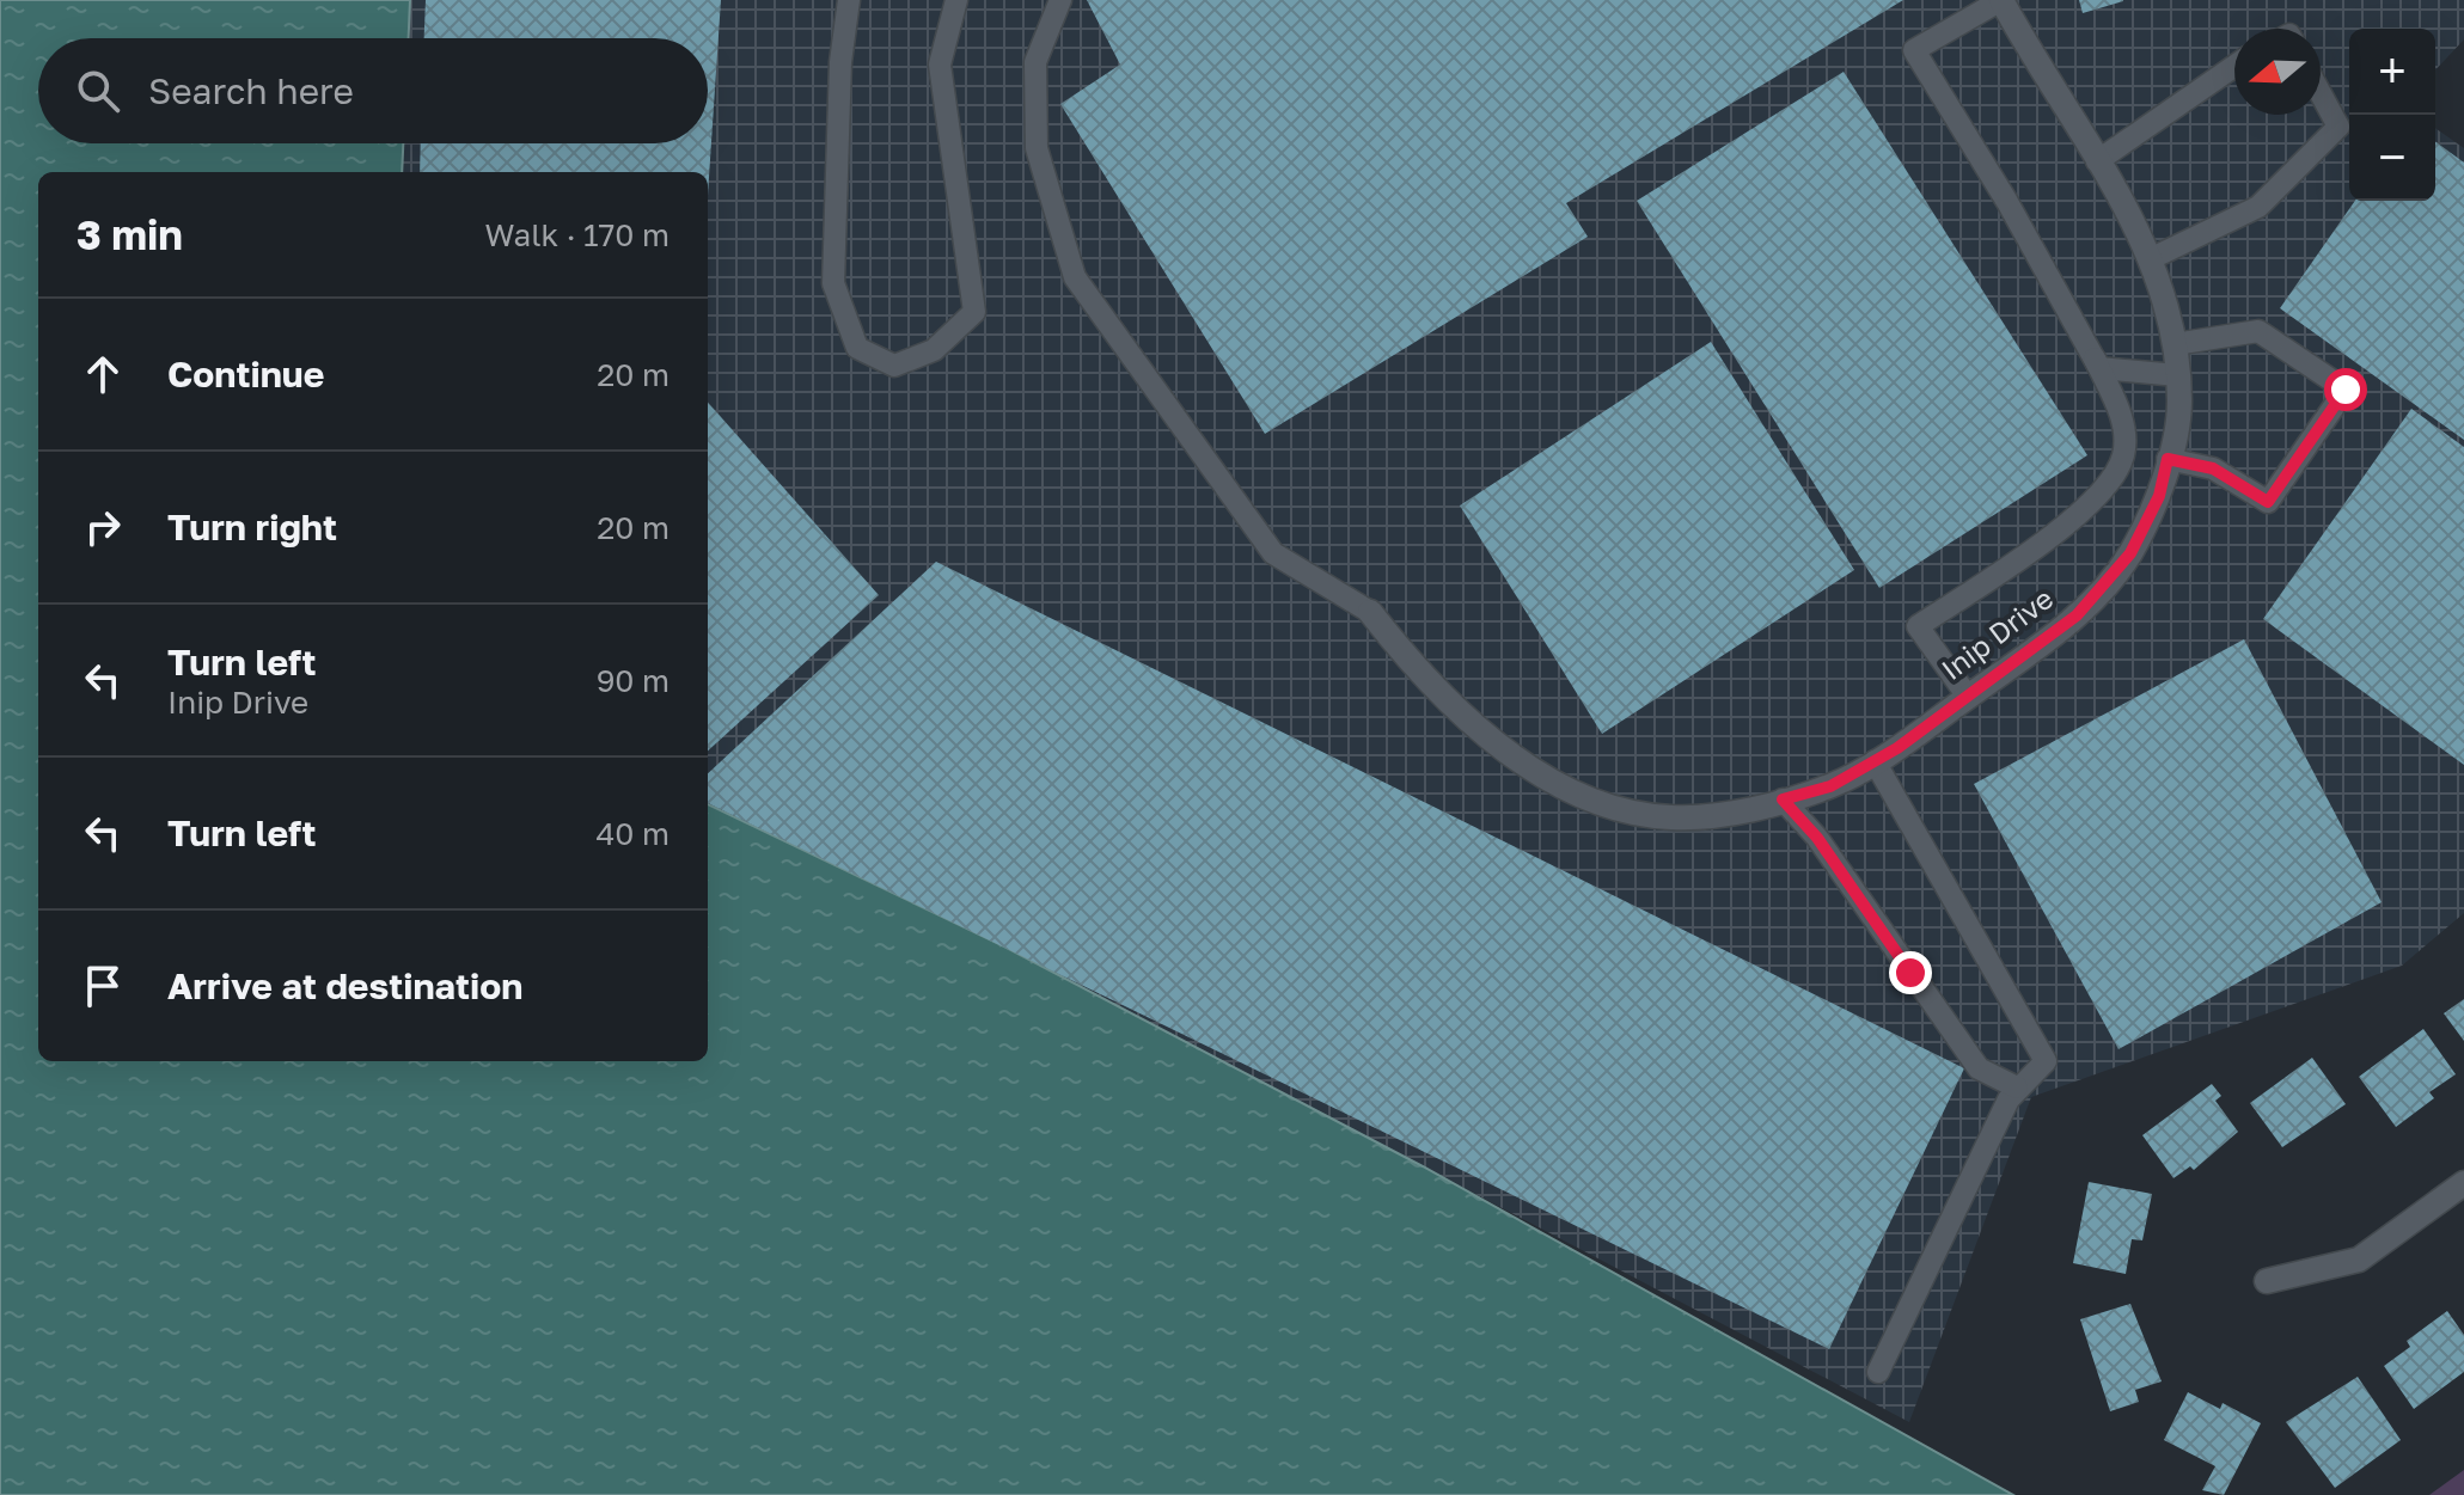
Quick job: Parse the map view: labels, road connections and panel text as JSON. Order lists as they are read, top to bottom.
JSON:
{
  "streets": {
    "street": ["Inip Drive"]
  },
  "north": "left",
  "page": {
    "map_buttons": ["+", "−"],
    "search": "Search here",
    "heading": ["3 min", "Walk · 170 m"],
    "list": [
      ["Continue", "20 m"],
      ["Turn right", "20 m"],
      ["Turn left", "Inip Drive", "90 m"],
      ["Turn left", "40 m"],
      "Arrive at destination"
    ]
  }
}
